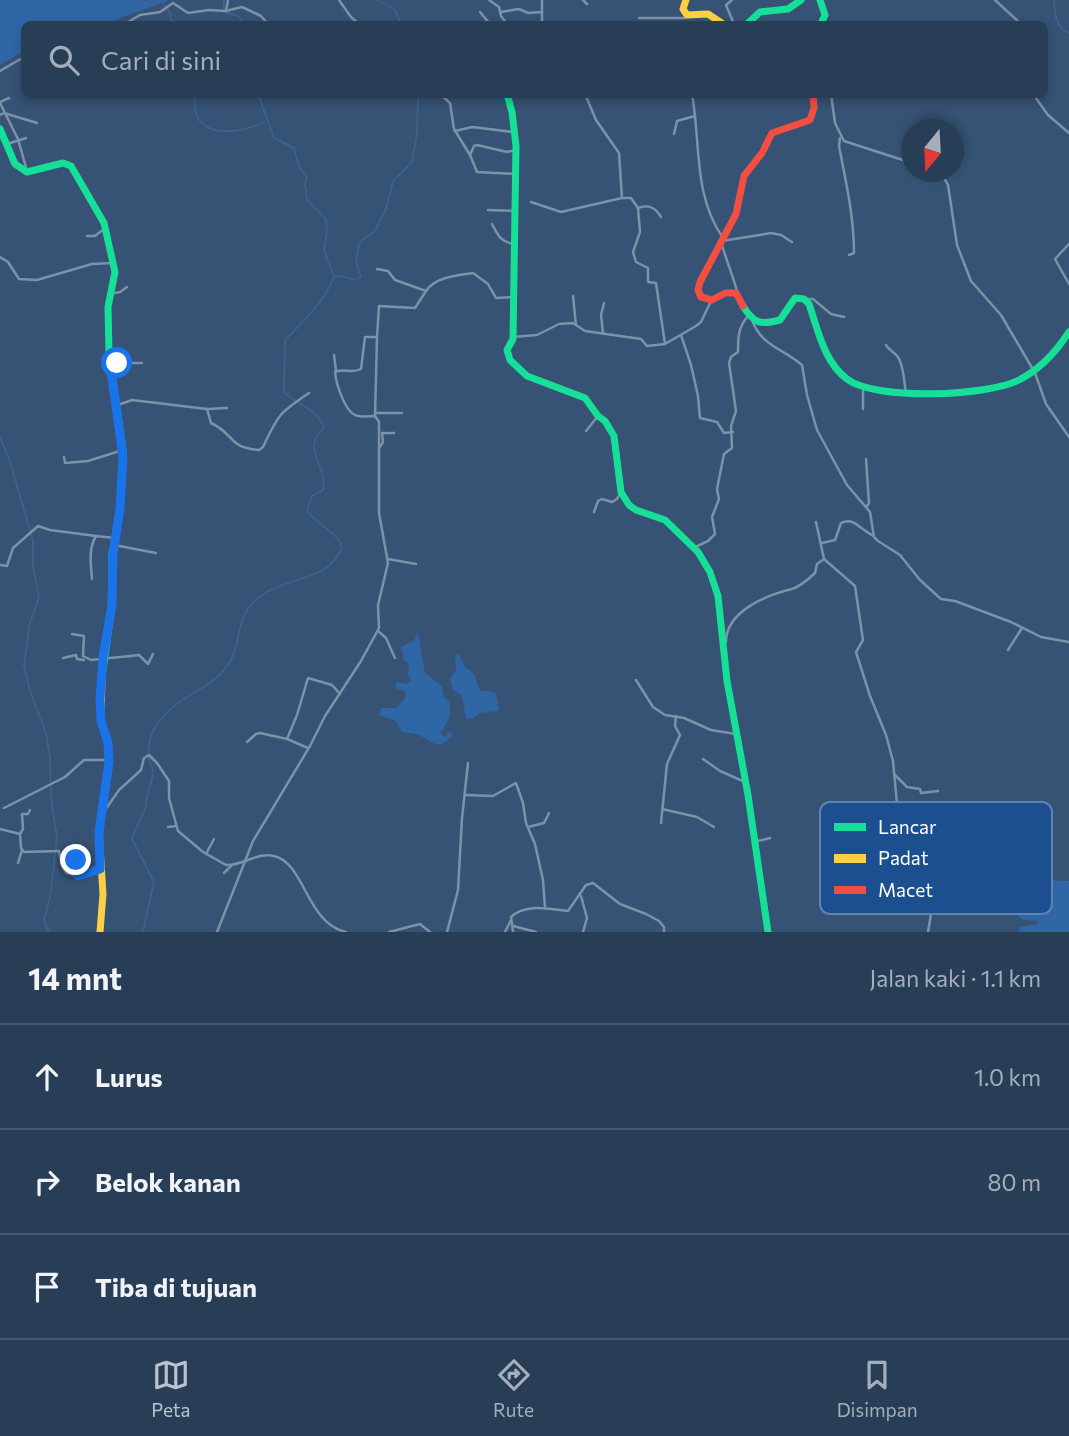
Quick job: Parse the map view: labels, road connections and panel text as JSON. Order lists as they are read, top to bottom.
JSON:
{
  "legend": ["Lancar", "Padat", "Macet"],
  "north": "bottom",
  "page": {
    "search": "Cari di sini",
    "heading": ["14 mnt", "Jalan kaki · 1.1 km"],
    "list": [
      ["Lurus", "1.0 km"],
      ["Belok kanan", "80 m"],
      "Tiba di tujuan"
    ],
    "nav": ["Peta", "Rute", "Disimpan"]
  }
}
